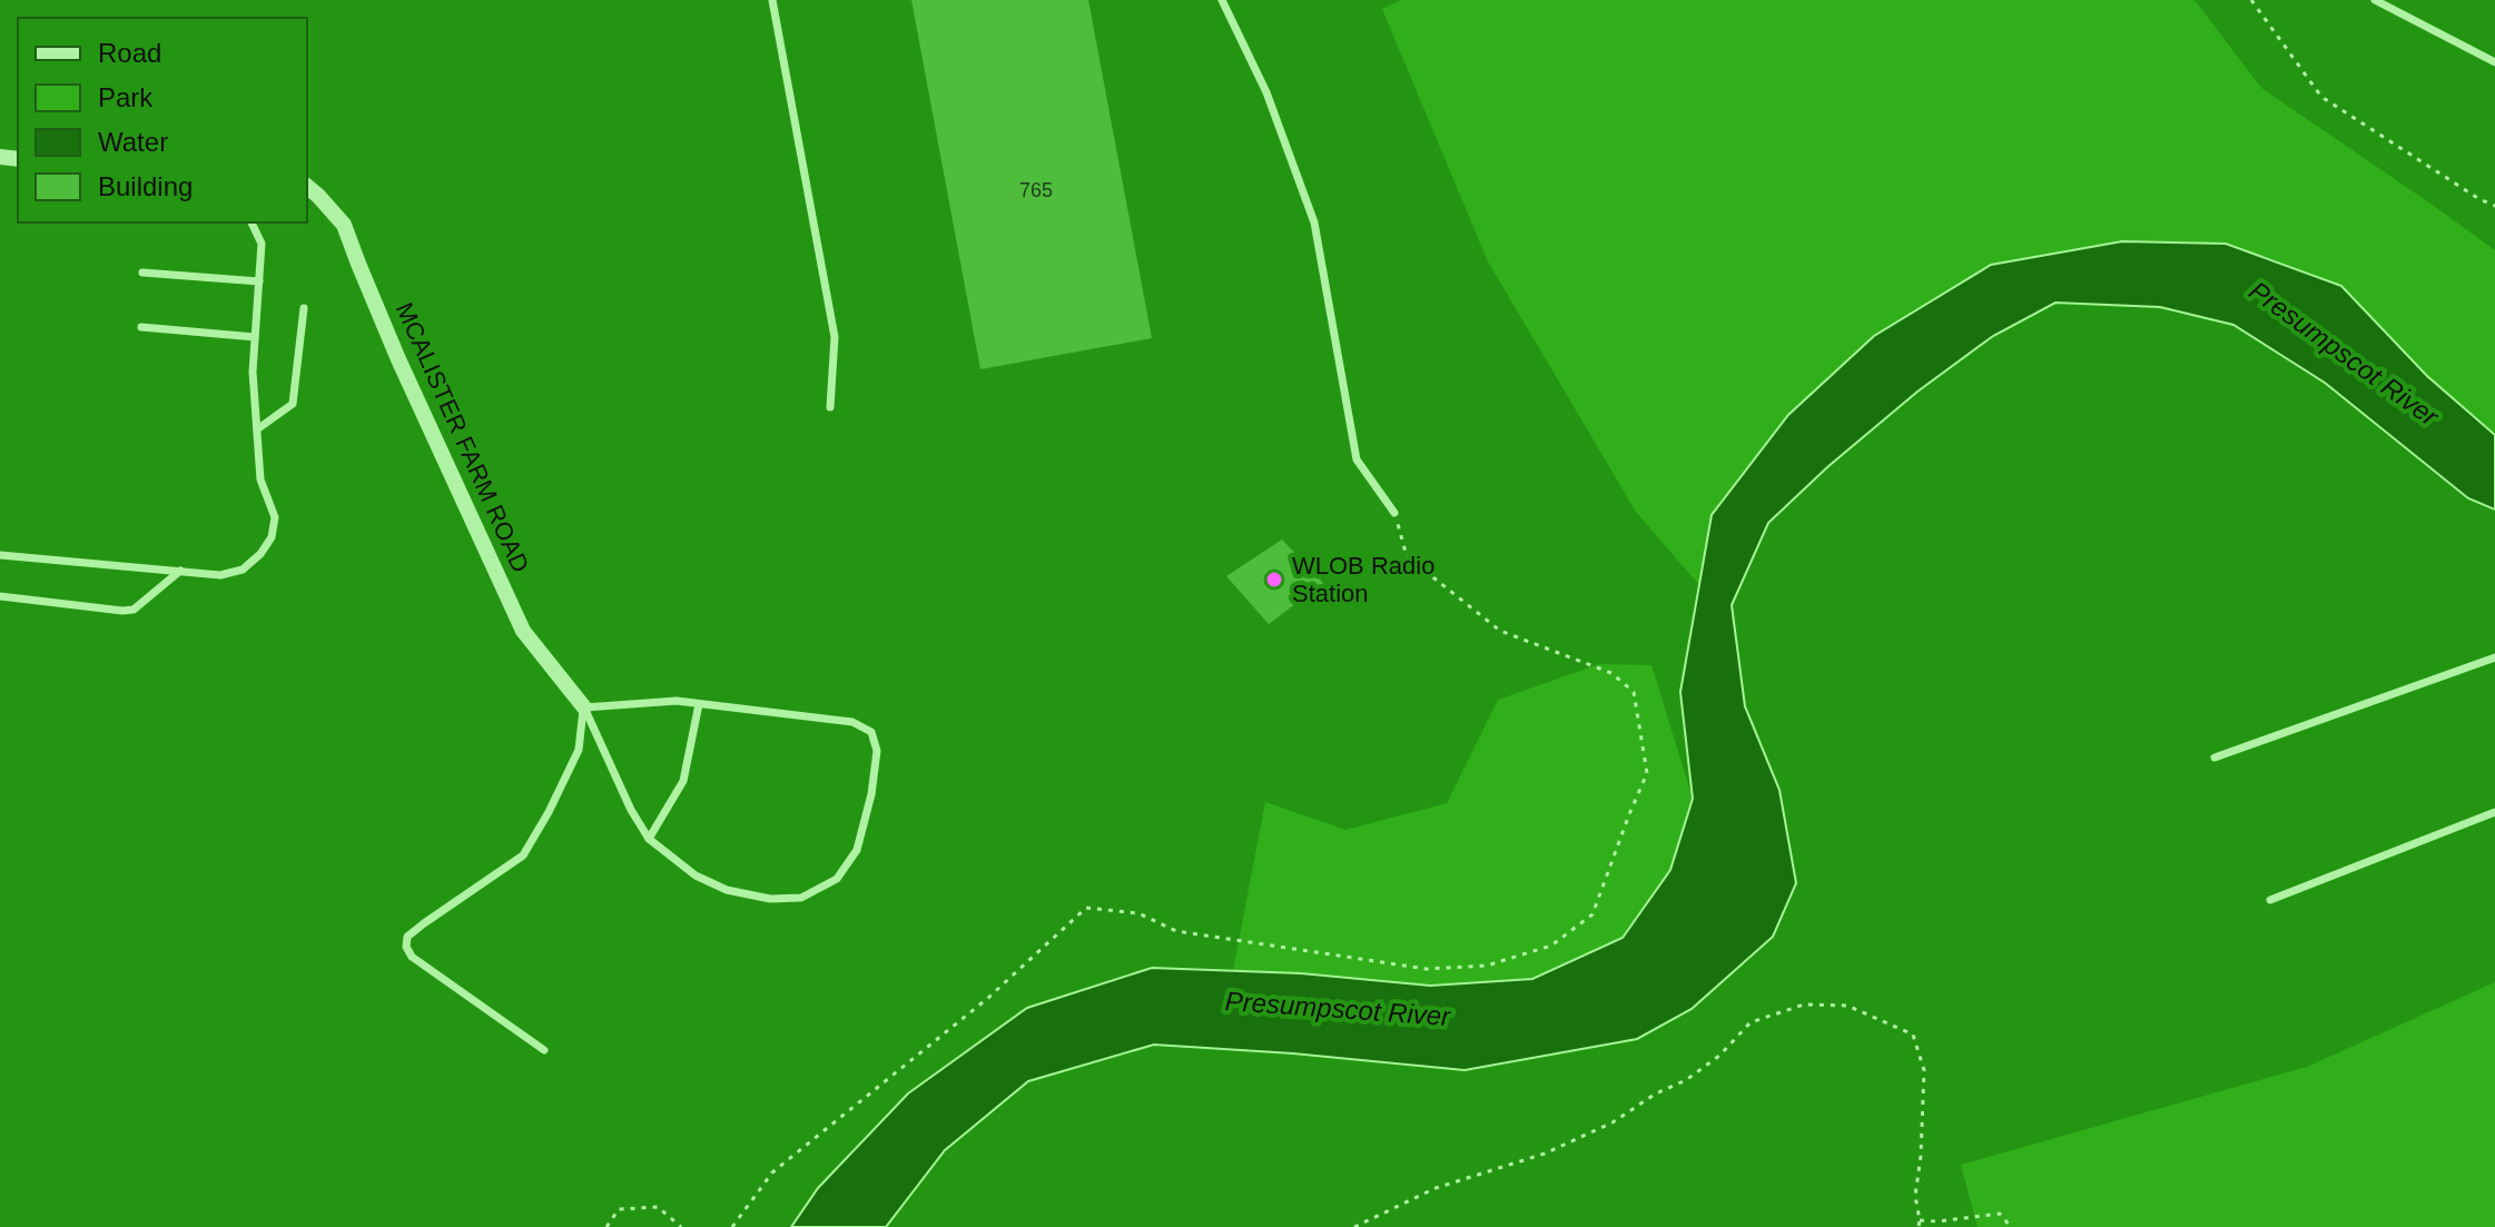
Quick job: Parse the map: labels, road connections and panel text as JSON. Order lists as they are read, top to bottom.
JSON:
{
  "streets": {
    "street": ["MCALISTER FARM ROAD"]
  },
  "water": ["Presumpscot River"],
  "places": ["WLOB Radio Station"],
  "house_numbers": ["765"],
  "legend": [
    "Road",
    "Park",
    "Water",
    "Building"
  ]
}
